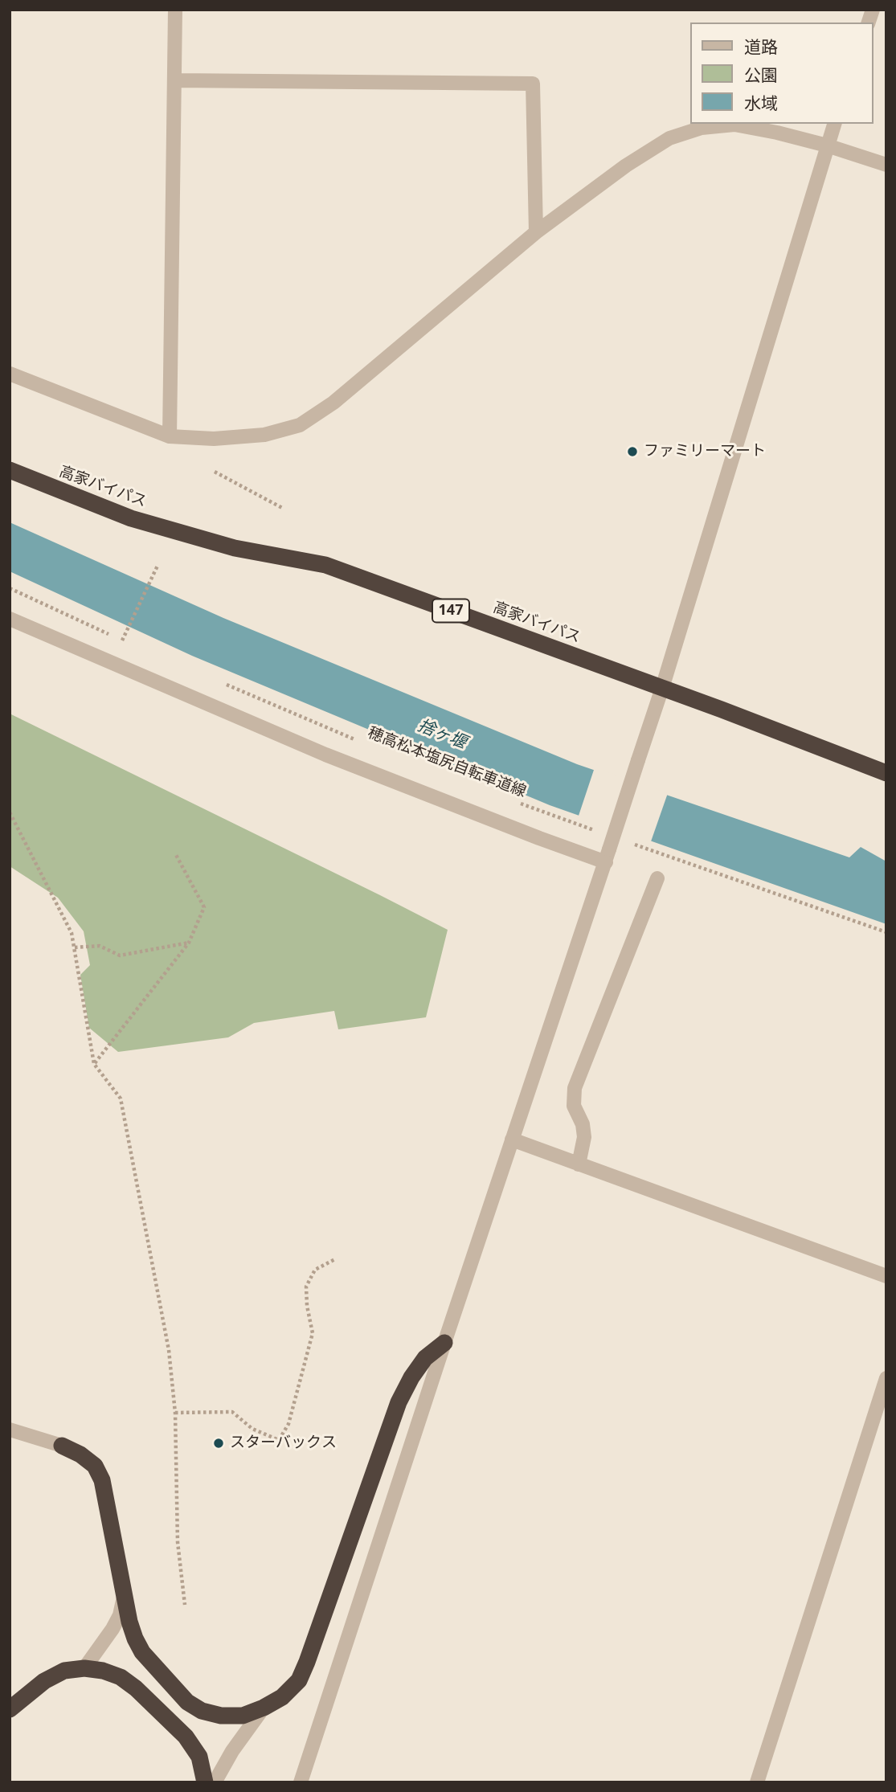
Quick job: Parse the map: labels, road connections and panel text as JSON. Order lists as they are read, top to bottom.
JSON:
{
  "streets": {
    "highway": ["高家バイパス", "147"],
    "path": ["穂高松本塩尻自転車道線"]
  },
  "water": ["捨ヶ堰"],
  "places": ["ファミリーマート", "スターバックス"],
  "legend": ["道路", "公園", "水域"]
}
